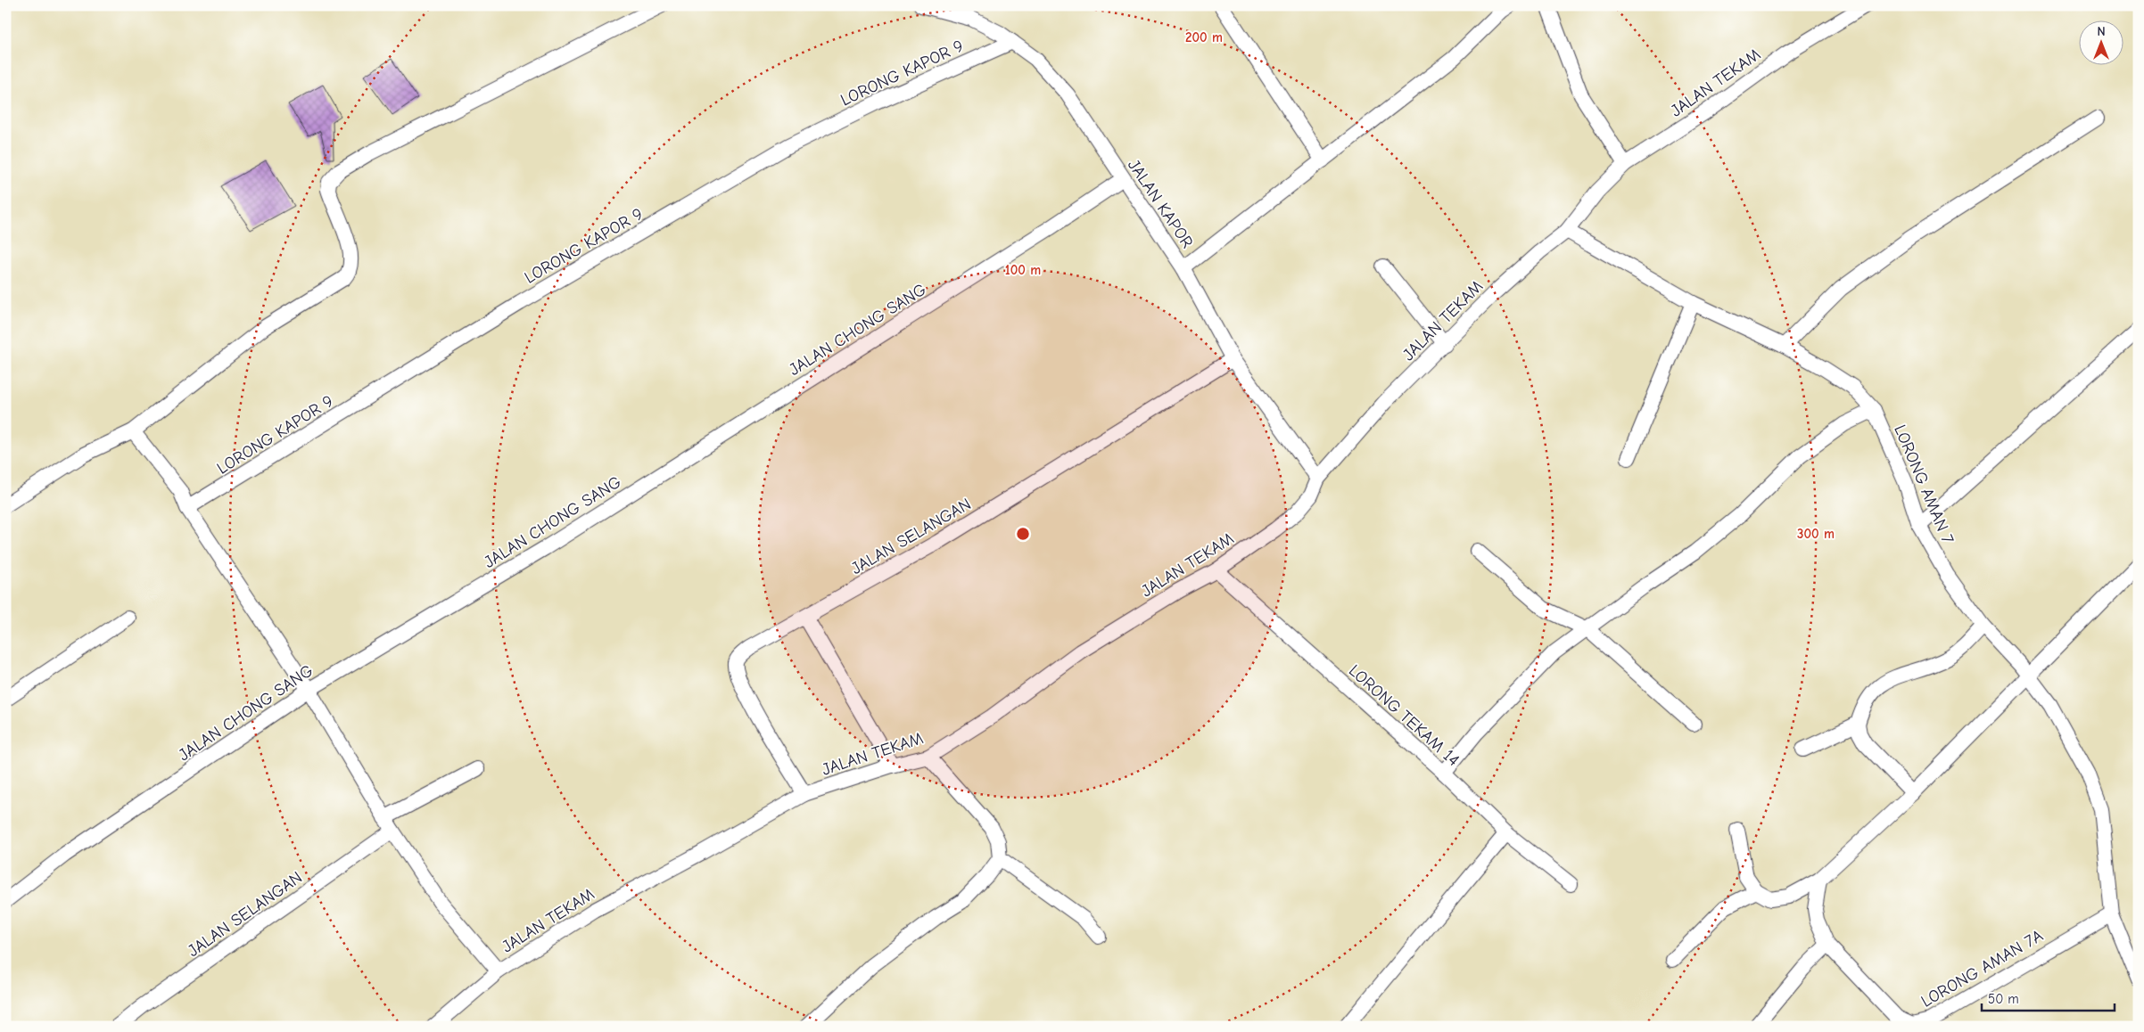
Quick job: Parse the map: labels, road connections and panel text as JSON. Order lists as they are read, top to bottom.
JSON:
{
  "streets": {
    "street": [
      "LORONG KAPOR 9",
      "JALAN TEKAM",
      "JALAN KAPOR",
      "JALAN CHONG SANG",
      "LORONG AMAN 7",
      "JALAN SELANGAN",
      "LORONG TEKAM 14",
      "LORONG AMAN 7A"
    ]
  },
  "crossings": [
    ["LORONG KAPOR 9", "JALAN KAPOR"],
    ["JALAN TEKAM", "JALAN KAPOR"],
    ["JALAN TEKAM", "LORONG AMAN 7"],
    ["JALAN TEKAM", "JALAN SELANGAN"],
    ["JALAN TEKAM", "LORONG TEKAM 14"],
    ["JALAN KAPOR", "JALAN CHONG SANG"],
    ["JALAN KAPOR", "JALAN SELANGAN"],
    ["LORONG AMAN 7", "LORONG AMAN 7A"]
  ],
  "scale_bar": "50 m",
  "north": "top",
  "rings": ["200 m", "100 m", "300 m"]
}
